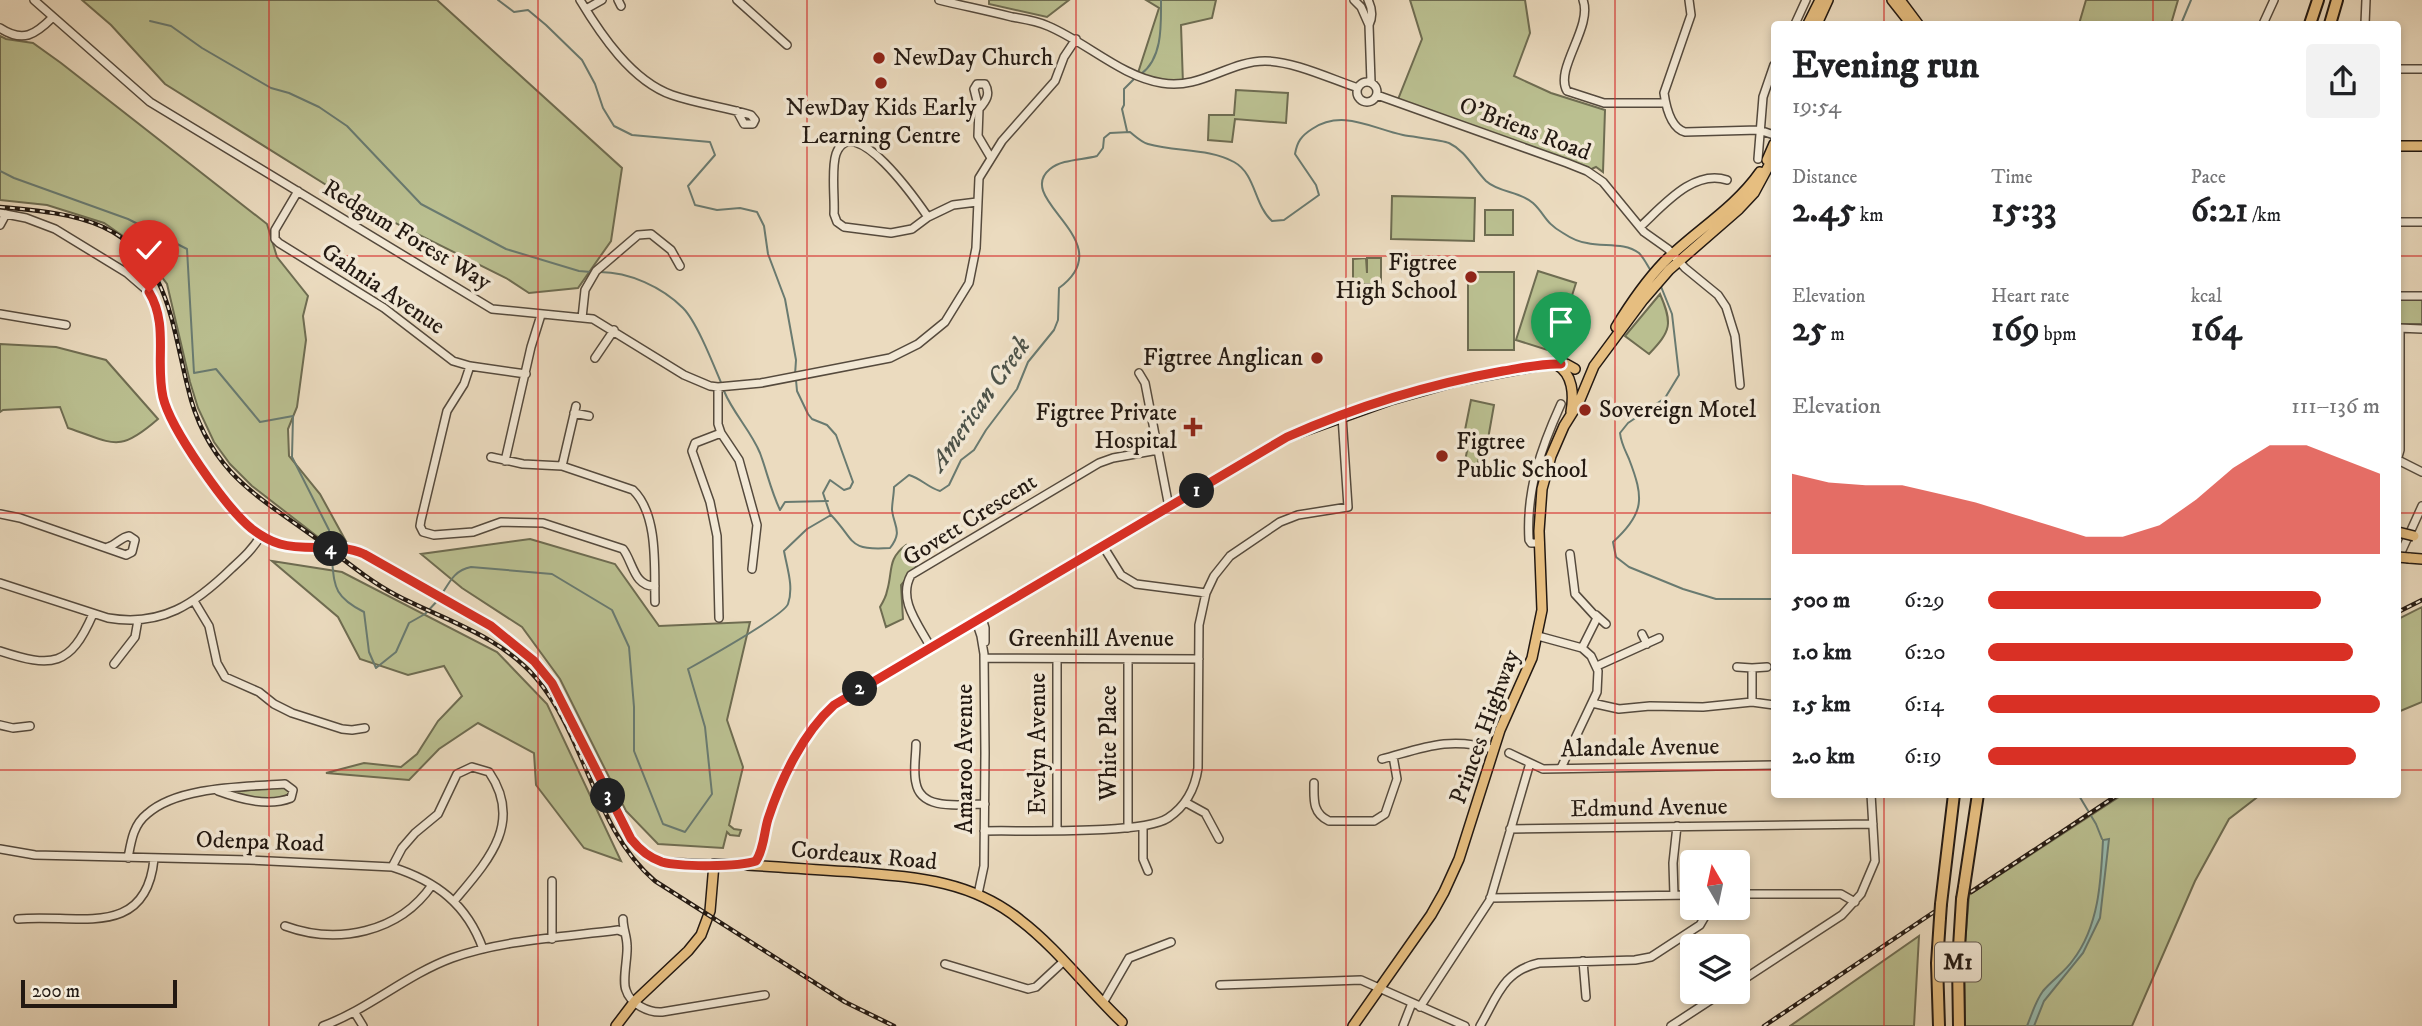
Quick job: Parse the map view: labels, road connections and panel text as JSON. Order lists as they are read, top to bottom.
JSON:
{
  "streets": {
    "highway": ["M1"],
    "main road": ["Princes Highway", "Cordeaux Road"],
    "street": [
      "O'Briens Road",
      "Redgum Forest Way",
      "Gahnia Avenue",
      "Govett Crescent",
      "Greenhill Avenue",
      "White Place",
      "Evelyn Avenue",
      "Alandale Avenue",
      "Amaroo Avenue",
      "Edmund Avenue",
      "Odenpa Road"
    ]
  },
  "crossings": [
    ["O'Briens Road", "Redgum Forest Way"],
    ["O'Briens Road", "Princes Highway"],
    ["Redgum Forest Way", "Gahnia Avenue"],
    ["Greenhill Avenue", "White Place"],
    ["Greenhill Avenue", "Evelyn Avenue"],
    ["Greenhill Avenue", "Amaroo Avenue"],
    ["Amaroo Avenue", "Cordeaux Road"]
  ],
  "water": ["American Creek"],
  "places": {
    "other": [
      "NewDay Church",
      "NewDay Kids Early Learning Centre",
      "Figtree High School",
      "Figtree Anglican",
      "Sovereign Motel",
      "Figtree Public School"
    ],
    "health": ["Figtree Private Hospital"]
  },
  "scale_bar": "200 m",
  "north": "top",
  "page": {
    "heading": ["Evening run", "19:54"],
    "stats": [
      ["Distance", "2.45 km"],
      ["Time", "15:33"],
      ["Pace", "6:21 /km"],
      ["Elevation", "25 m"],
      ["Heart rate", "169 bpm"],
      ["kcal", "164"]
    ],
    "chart": ["Elevation", "111–136 m"],
    "pins": [
      "1",
      "4",
      "2",
      "3"
    ],
    "list": [
      {
        "name": "500 m",
        "note": "6:29"
      },
      {
        "name": "1.0 km",
        "note": "6:20"
      },
      {
        "name": "1.5 km",
        "note": "6:14"
      },
      {
        "name": "2.0 km",
        "note": "6:19"
      }
    ],
    "scale": "200 m"
  }
}
